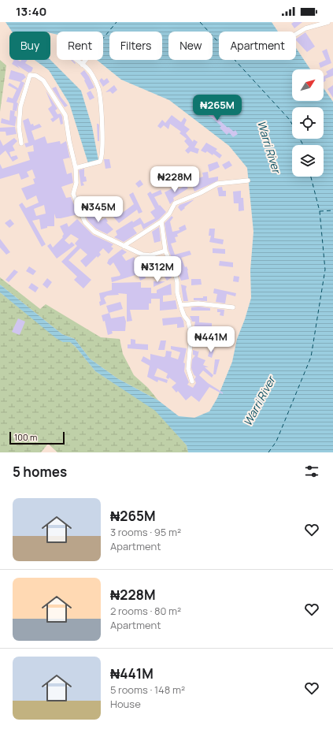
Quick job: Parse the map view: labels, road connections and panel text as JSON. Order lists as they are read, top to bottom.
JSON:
{
  "water": ["Warri River"],
  "scale_bar": "100 m",
  "north": "top right",
  "page": {
    "status": "13:40",
    "chip": [
      "Buy",
      "Rent",
      "Filters",
      "New",
      "Apartment"
    ],
    "price": [
      "₦265M",
      "₦228M",
      "₦345M",
      "₦312M",
      "₦441M"
    ],
    "scale": "100 m",
    "heading": "5 homes",
    "list": [
      {
        "name": "₦265M",
        "note": "3 rooms · 95 m² · Apartment"
      },
      {
        "name": "₦228M",
        "note": "2 rooms · 80 m² · Apartment"
      },
      {
        "name": "₦441M",
        "note": "5 rooms · 148 m² · House"
      }
    ]
  }
}
